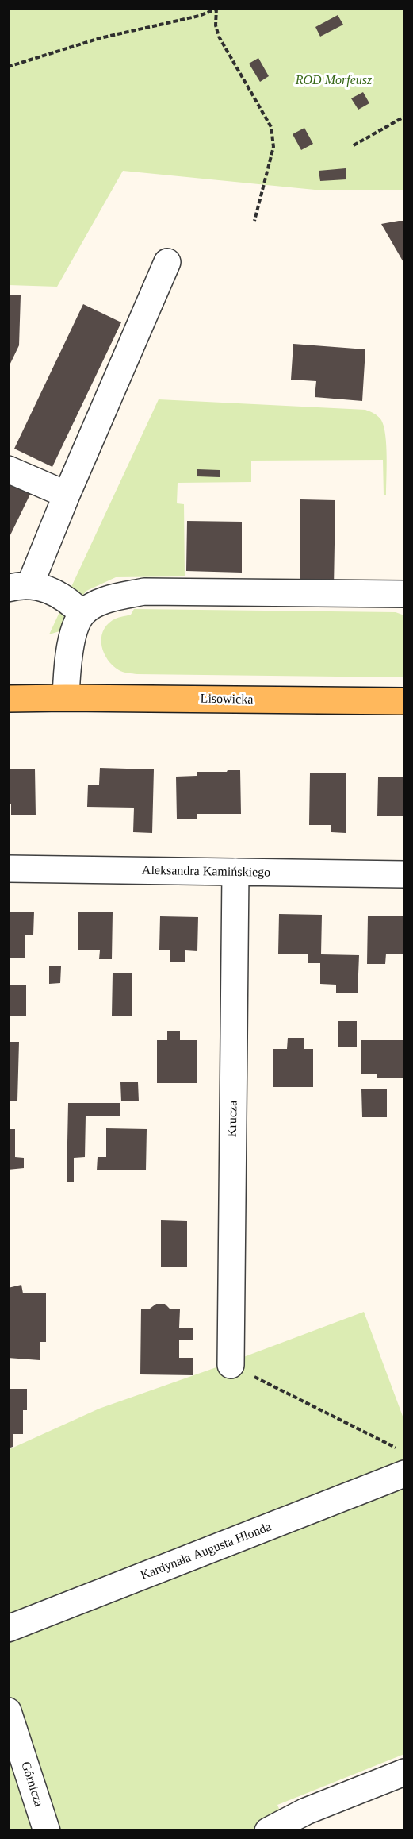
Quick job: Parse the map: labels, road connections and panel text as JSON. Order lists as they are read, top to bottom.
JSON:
{
  "streets": {
    "main road": ["Lisowicka"],
    "street": [
      "Aleksandra Kamińskiego",
      "Krucza",
      "Kardynała Augusta Hlonda",
      "Górnicza"
    ]
  },
  "crossings": [
    ["Aleksandra Kamińskiego", "Krucza"]
  ],
  "parks": ["ROD Morfeusz"]
}
